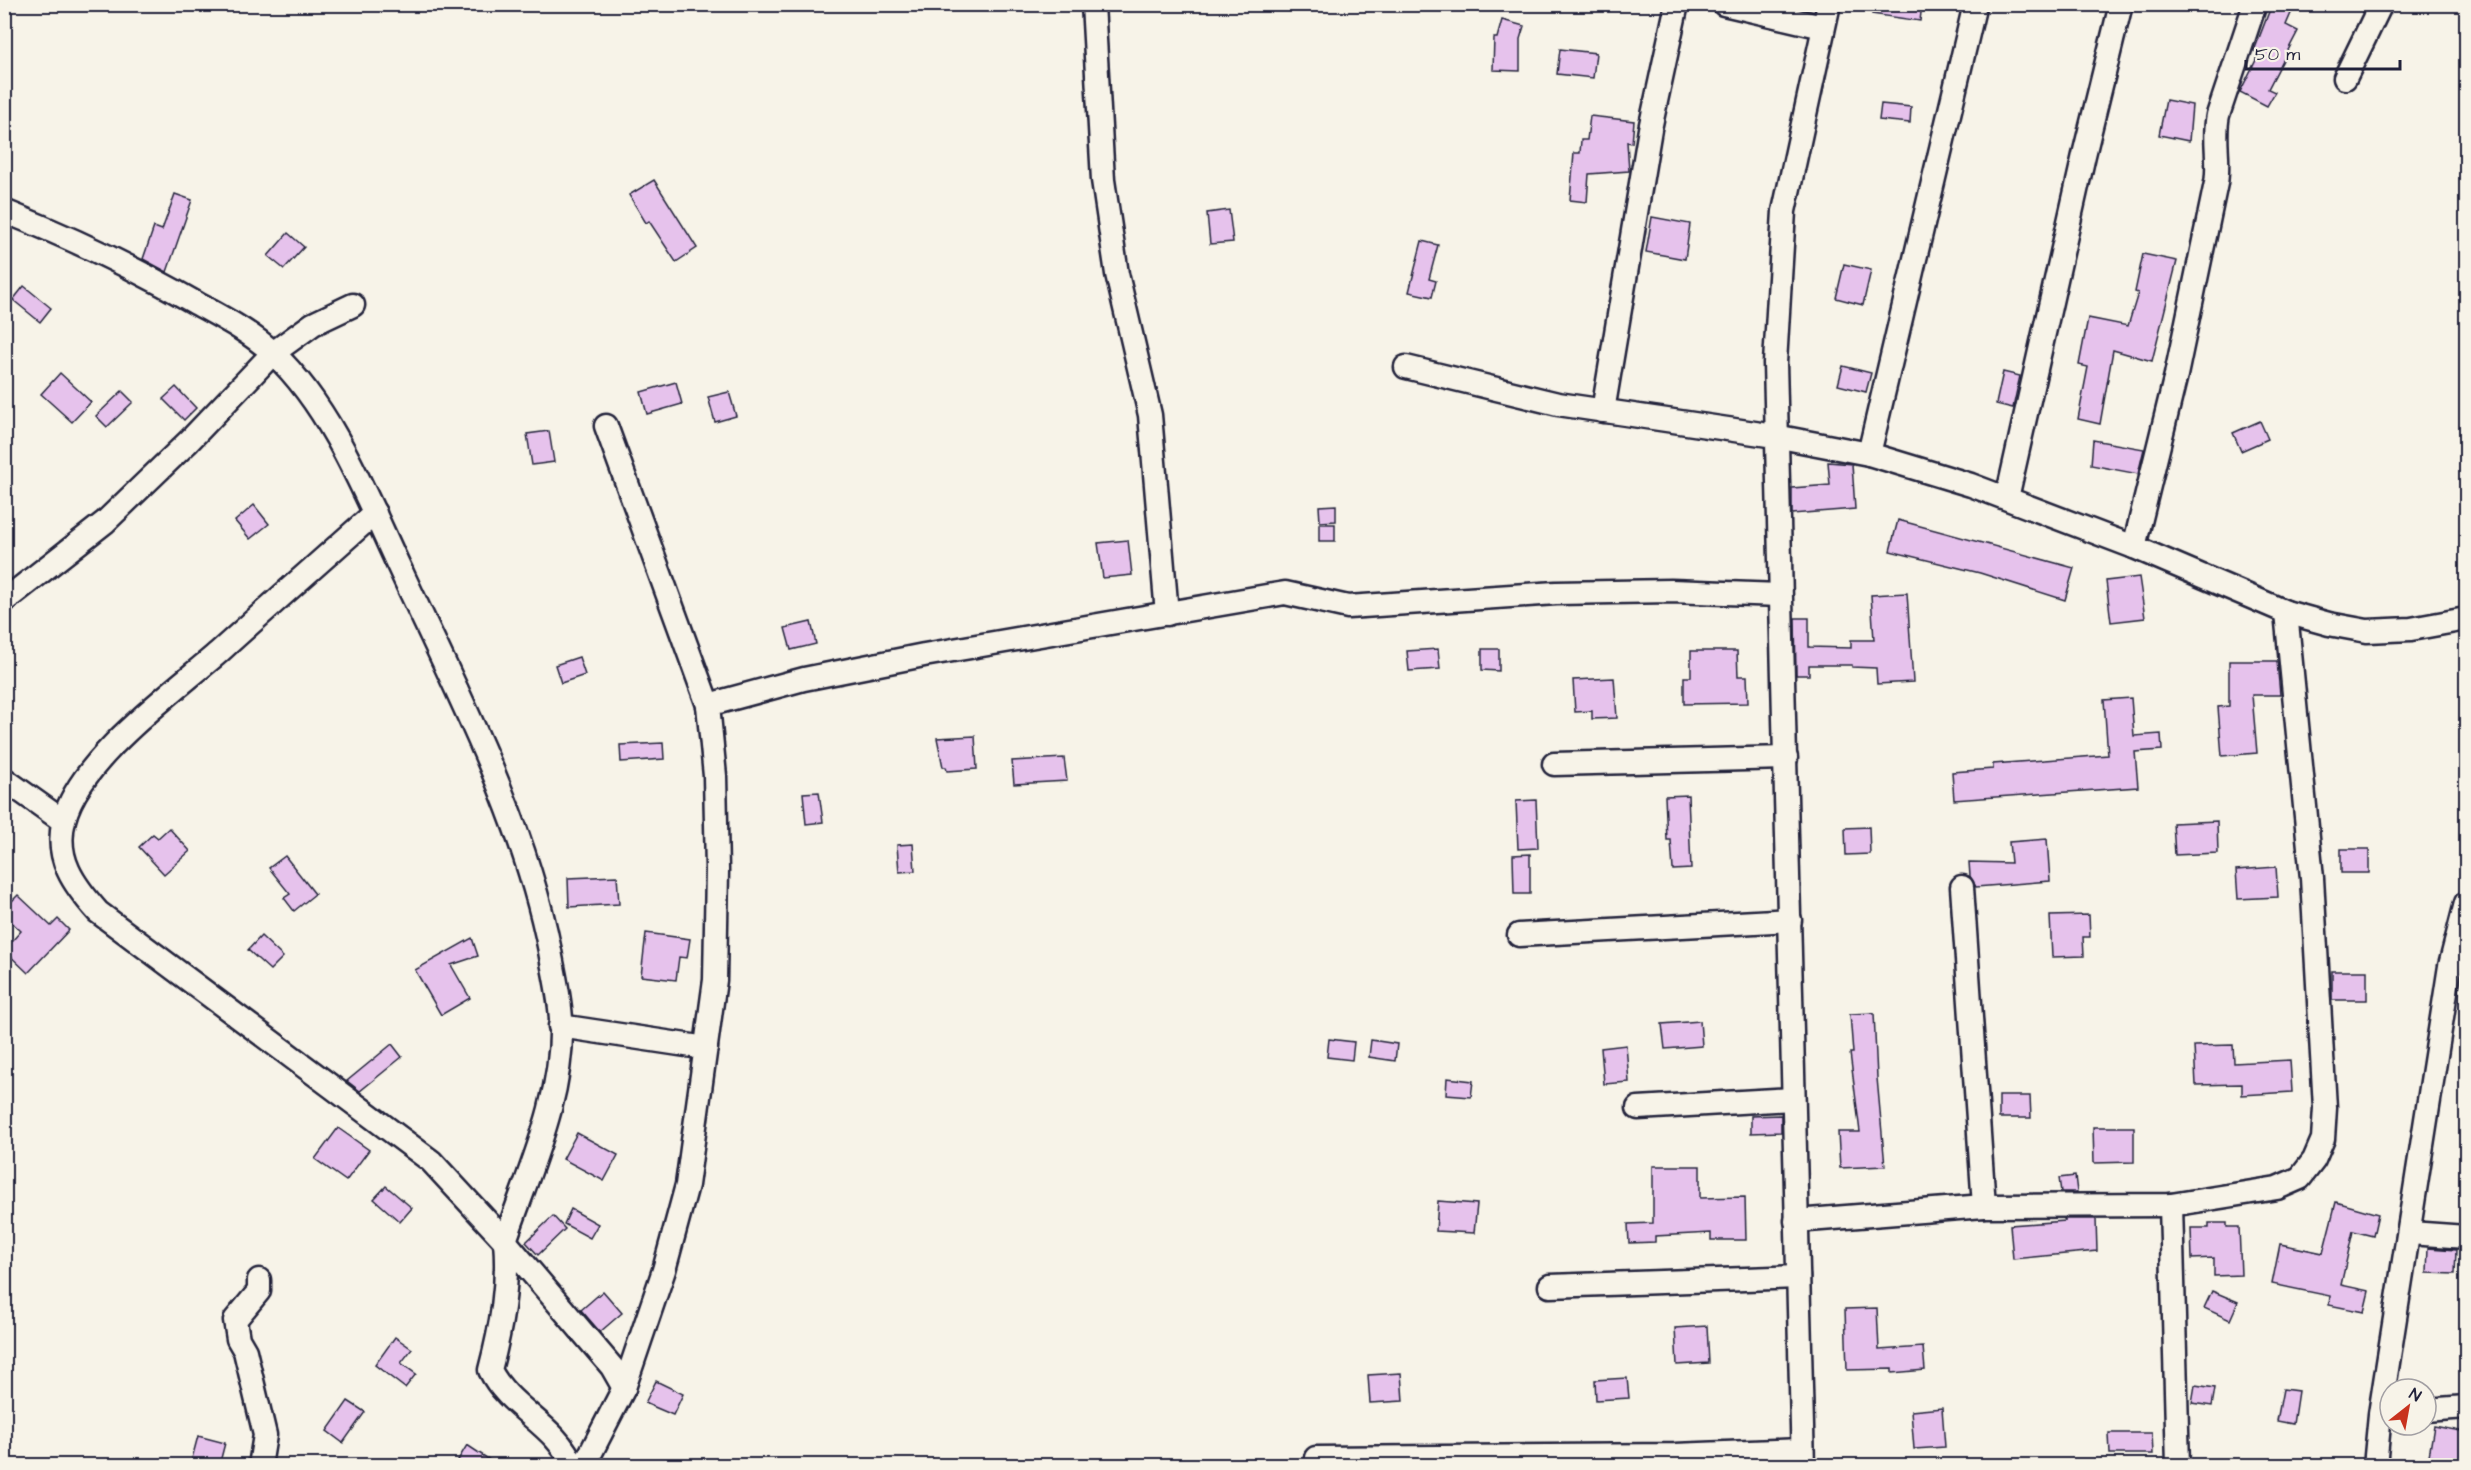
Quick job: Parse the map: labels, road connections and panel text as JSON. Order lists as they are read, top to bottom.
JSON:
{
  "scale_bar": "50 m",
  "north": "top right"
}
